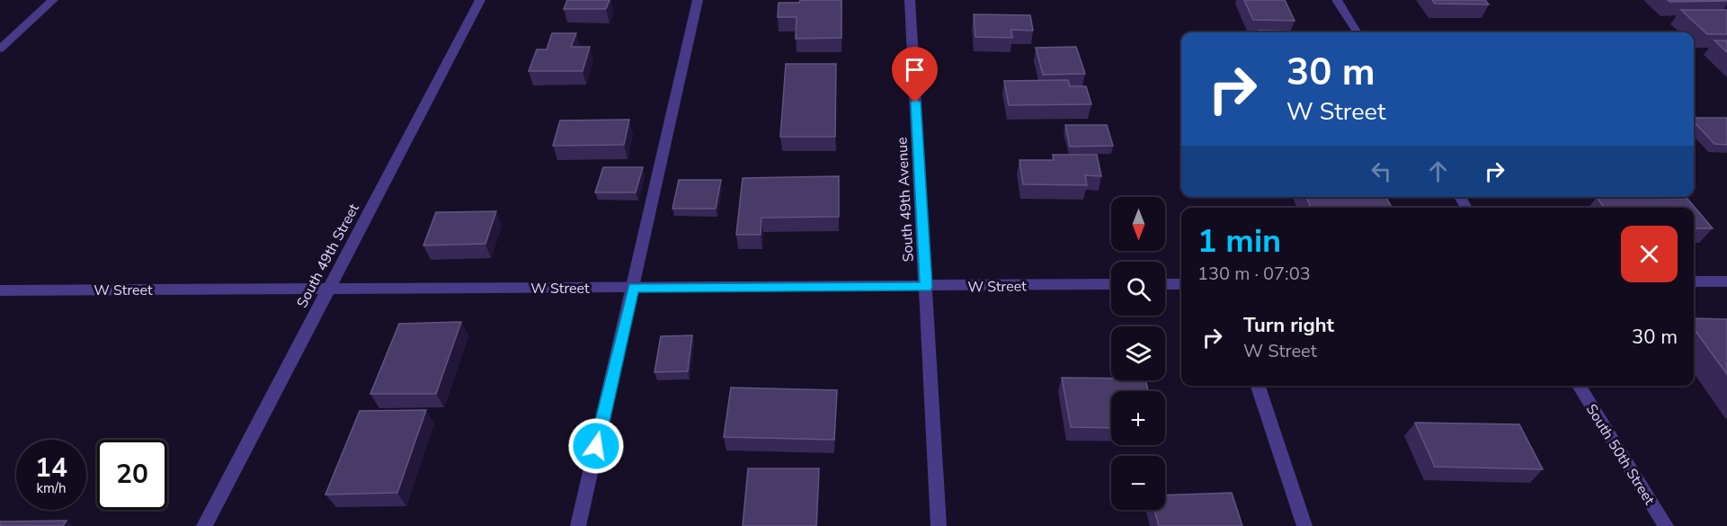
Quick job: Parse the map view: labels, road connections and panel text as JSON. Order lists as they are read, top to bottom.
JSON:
{
  "streets": {
    "street": [
      "South 49th Avenue",
      "South 49th Street",
      "W Street",
      "South 50th Street"
    ]
  },
  "crossings": [
    ["South 49th Avenue", "W Street"],
    ["South 49th Street", "W Street"]
  ],
  "north": "bottom",
  "page": {
    "turn": ["30 m", "W Street"],
    "map_buttons": ["+", "−"],
    "heading": ["1 min", "130 m · 07:03"],
    "list": [
      {
        "name": "Turn right",
        "note": "W Street",
        "value": "30 m"
      }
    ],
    "speed": "14 km/h",
    "limit": "20"
  }
}
